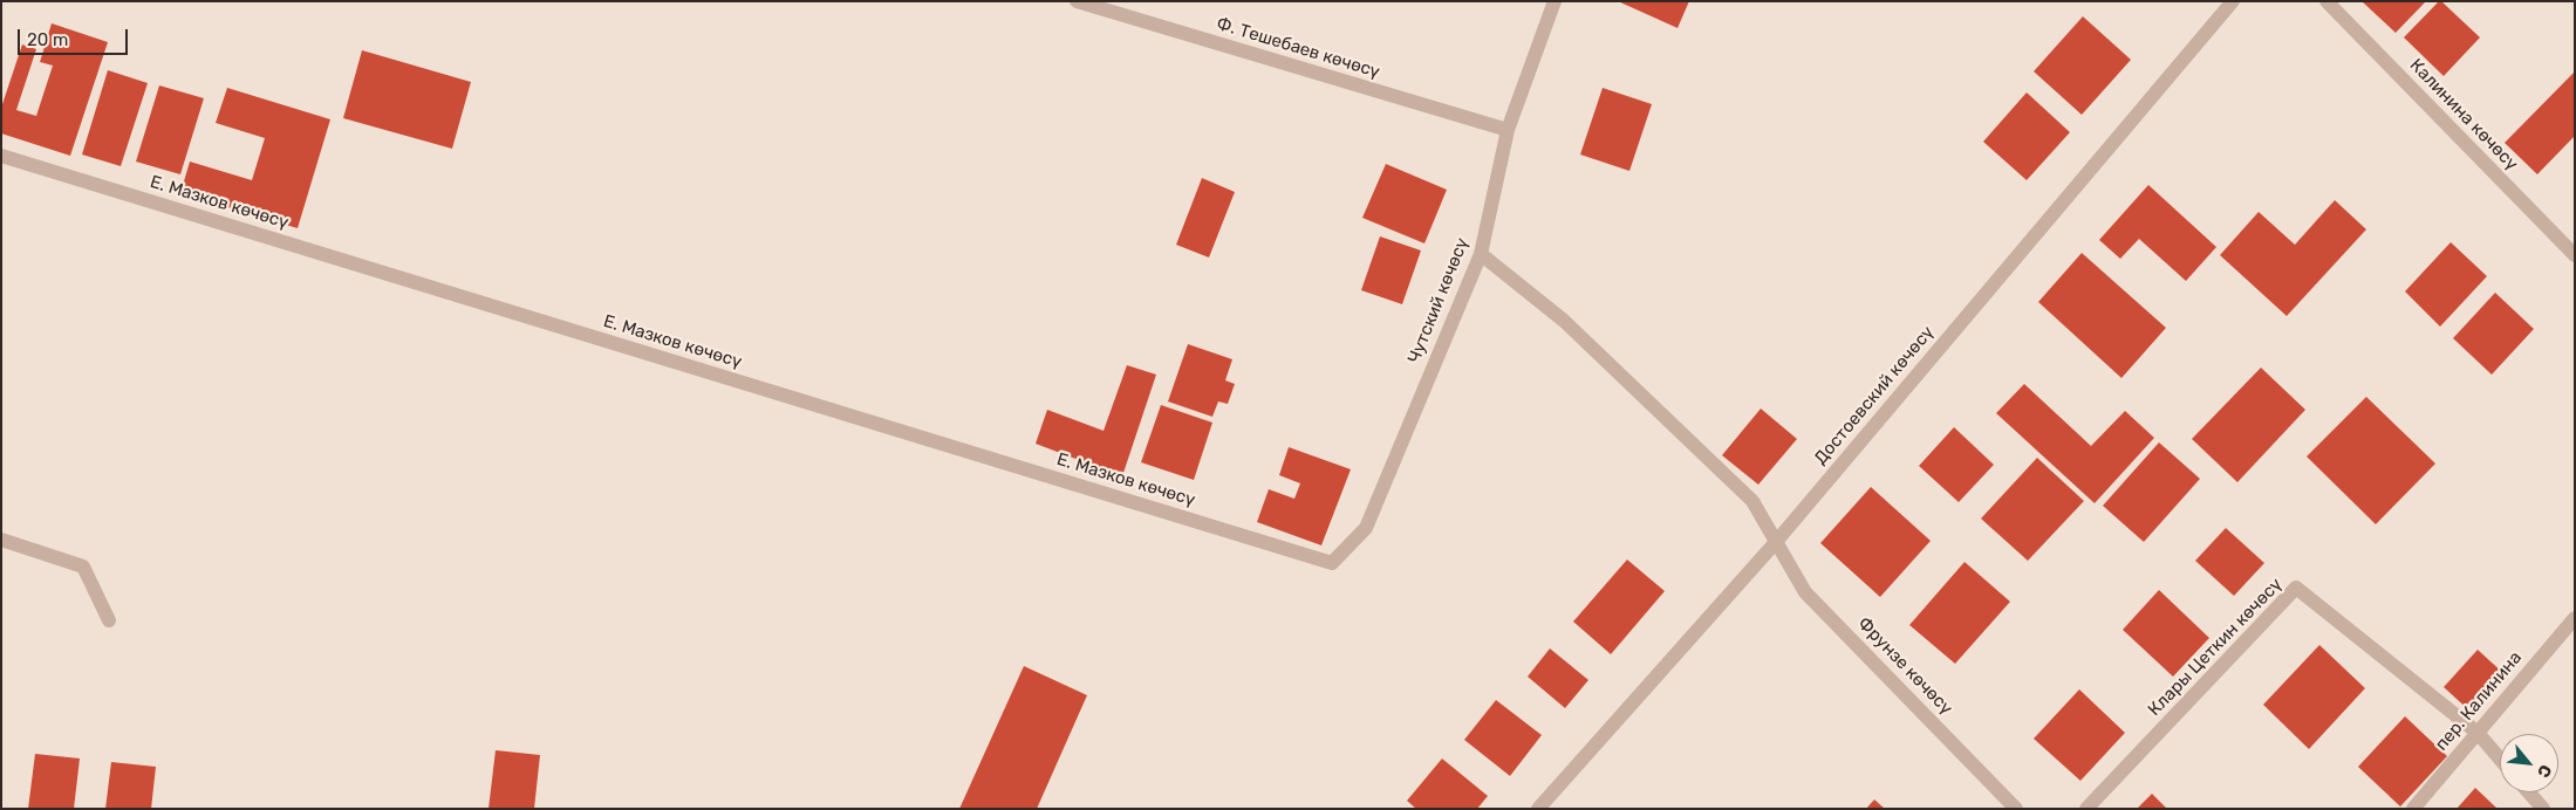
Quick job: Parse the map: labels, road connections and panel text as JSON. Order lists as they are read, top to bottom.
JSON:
{
  "streets": {
    "street": [
      "Ф. Тешебаев көчөсү",
      "Калинина көчөсү",
      "Е. Мазков көчөсү",
      "Чутский көчөсү",
      "Достоевский көчөсү",
      "Клары Цеткин көчөсү",
      "Фрунзе көчөсү",
      "пер. Калинина"
    ]
  },
  "crossings": [
    ["Ф. Тешебаев көчөсү", "Чутский көчөсү"],
    ["Е. Мазков көчөсү", "Чутский көчөсү"],
    ["Чутский көчөсү", "Фрунзе көчөсү"],
    ["Достоевский көчөсү", "Фрунзе көчөсү"],
    ["Клары Цеткин көчөсү", "пер. Калинина"]
  ],
  "scale_bar": "20 m",
  "north": "bottom right"
}
